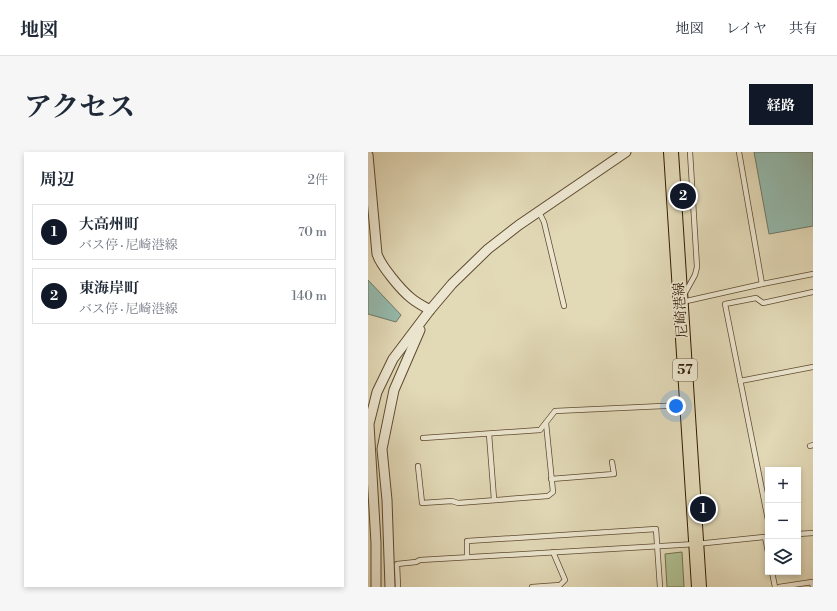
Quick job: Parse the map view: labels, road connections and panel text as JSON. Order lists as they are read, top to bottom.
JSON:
{
  "streets": {
    "main road": ["尼崎港線", "57"]
  },
  "page": {
    "header": "地図",
    "nav": ["地図", "レイヤ", "共有"],
    "title": "アクセス",
    "buttons": "経路",
    "heading": ["周辺", "2件"],
    "pins": ["2", "1"],
    "list": [
      {
        "mark": "1",
        "name": "大高州町",
        "note": "バス停 · 尼崎港線",
        "value": "70 m"
      },
      {
        "mark": "2",
        "name": "東海岸町",
        "note": "バス停 · 尼崎港線",
        "value": "140 m"
      }
    ],
    "map_buttons": ["+", "−"]
  }
}
